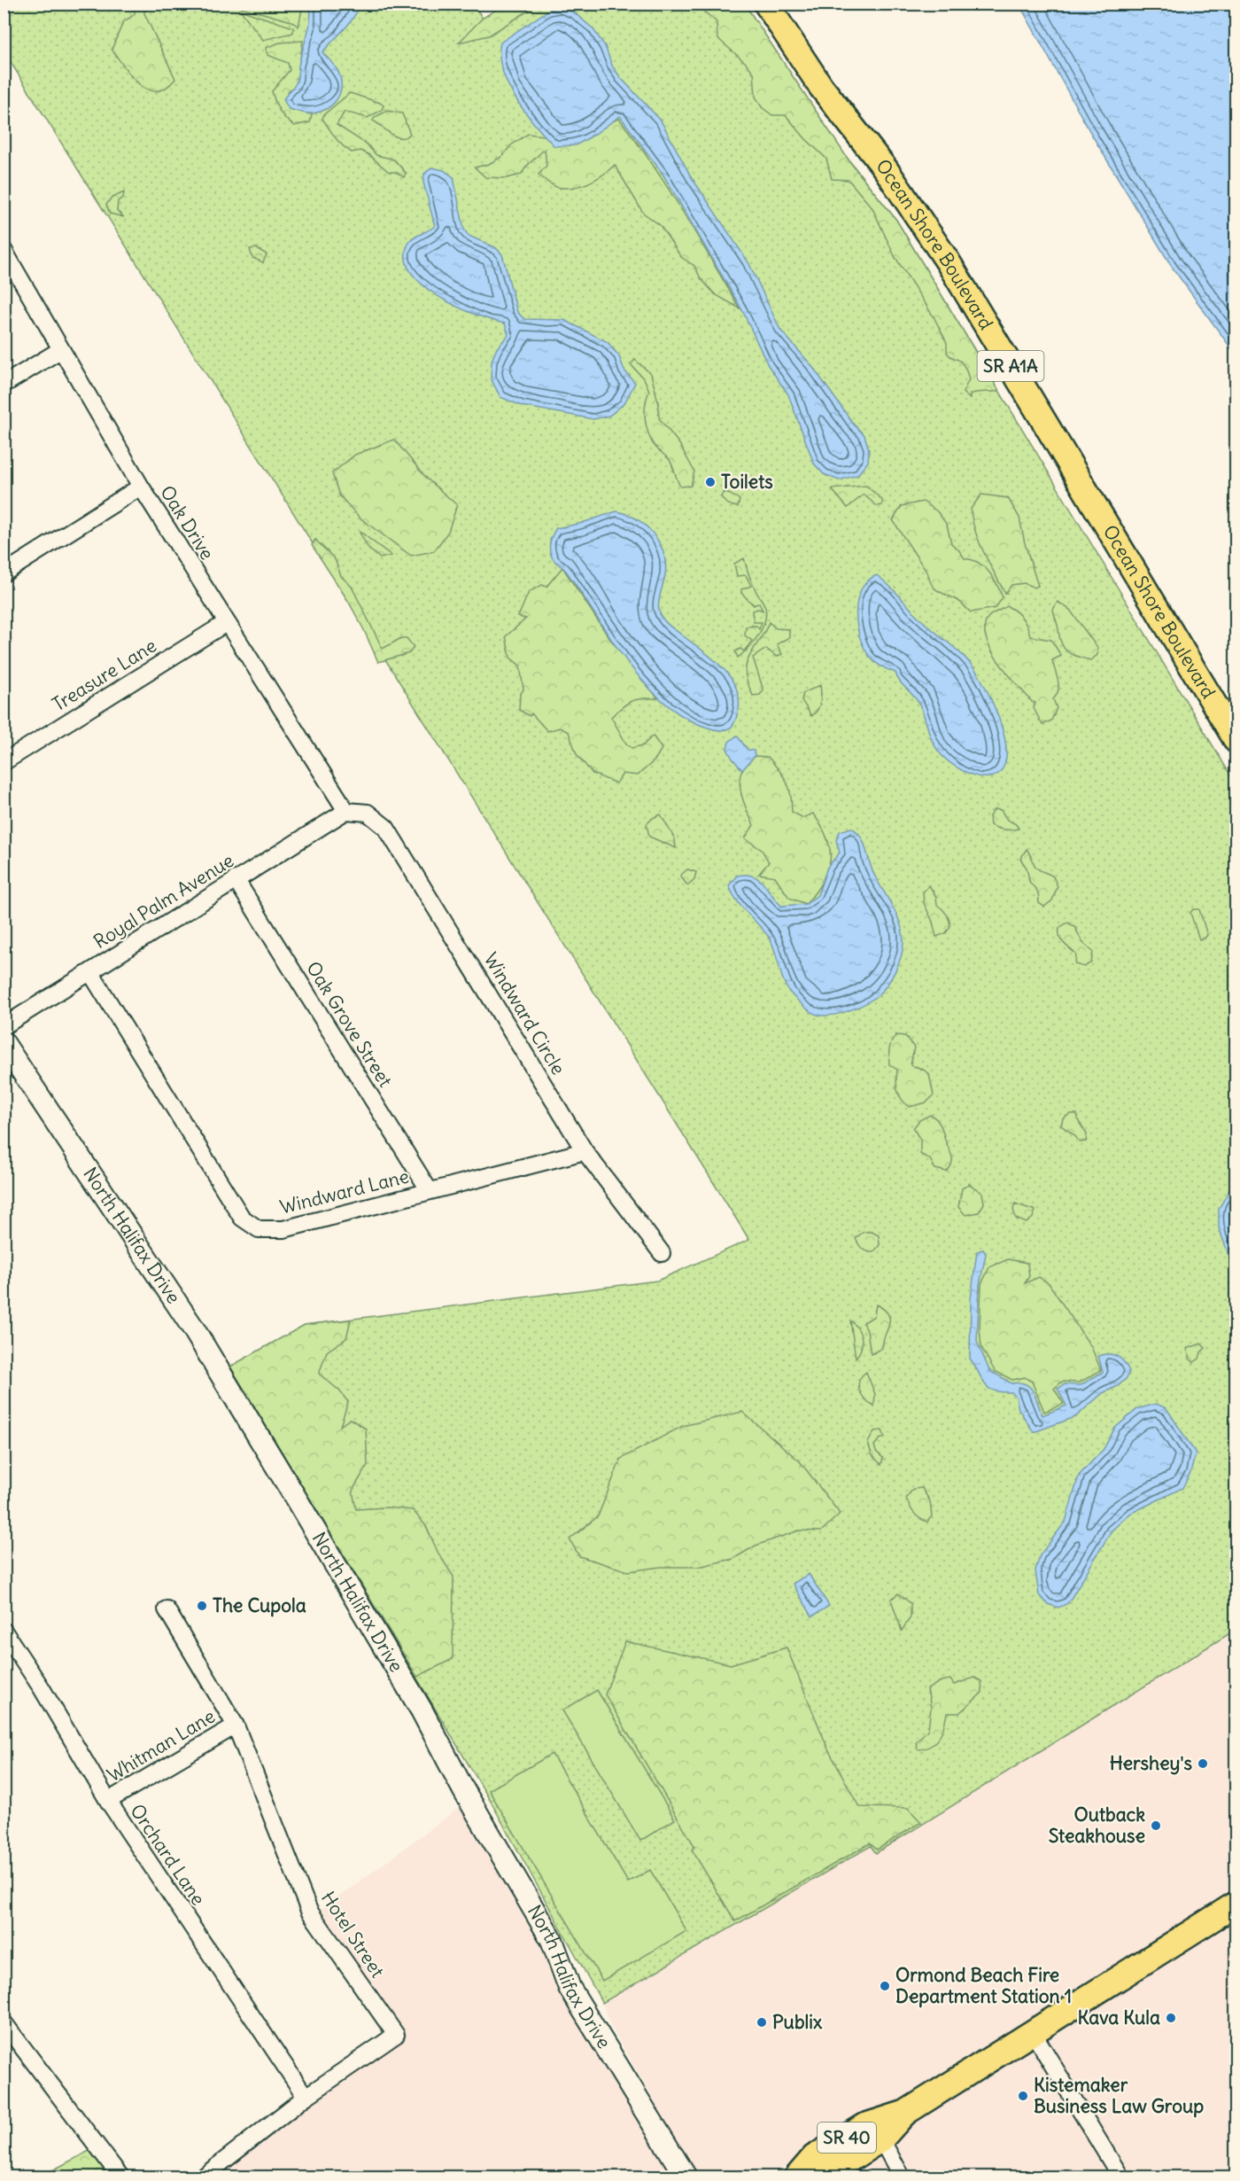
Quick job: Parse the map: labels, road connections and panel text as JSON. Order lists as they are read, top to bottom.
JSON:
{
  "streets": {
    "main road": ["Ocean Shore Boulevard", "SR A1A", "SR 40"],
    "street": [
      "Oak Drive",
      "Treasure Lane",
      "Royal Palm Avenue",
      "Windward Circle",
      "Oak Grove Street",
      "Windward Lane",
      "North Halifax Drive",
      "Whitman Lane",
      "Orchard Lane",
      "Hotel Street"
    ]
  },
  "crossings": [
    ["Oak Drive", "Treasure Lane"],
    ["Oak Drive", "Royal Palm Avenue"],
    ["Oak Drive", "Windward Circle"],
    ["Royal Palm Avenue", "Windward Circle"],
    ["Royal Palm Avenue", "Oak Grove Street"],
    ["Royal Palm Avenue", "Windward Lane"],
    ["Windward Circle", "Windward Lane"],
    ["Oak Grove Street", "Windward Lane"],
    ["Whitman Lane", "Orchard Lane"],
    ["Whitman Lane", "Hotel Street"],
    ["Orchard Lane", "Hotel Street"]
  ],
  "places": [
    "Toilets",
    "The Cupola",
    "Hershey's",
    "Outback Steakhouse",
    "Ormond Beach Fire Department Station 1",
    "Kava Kula",
    "Publix",
    "Kistemaker Business Law Group"
  ]
}
